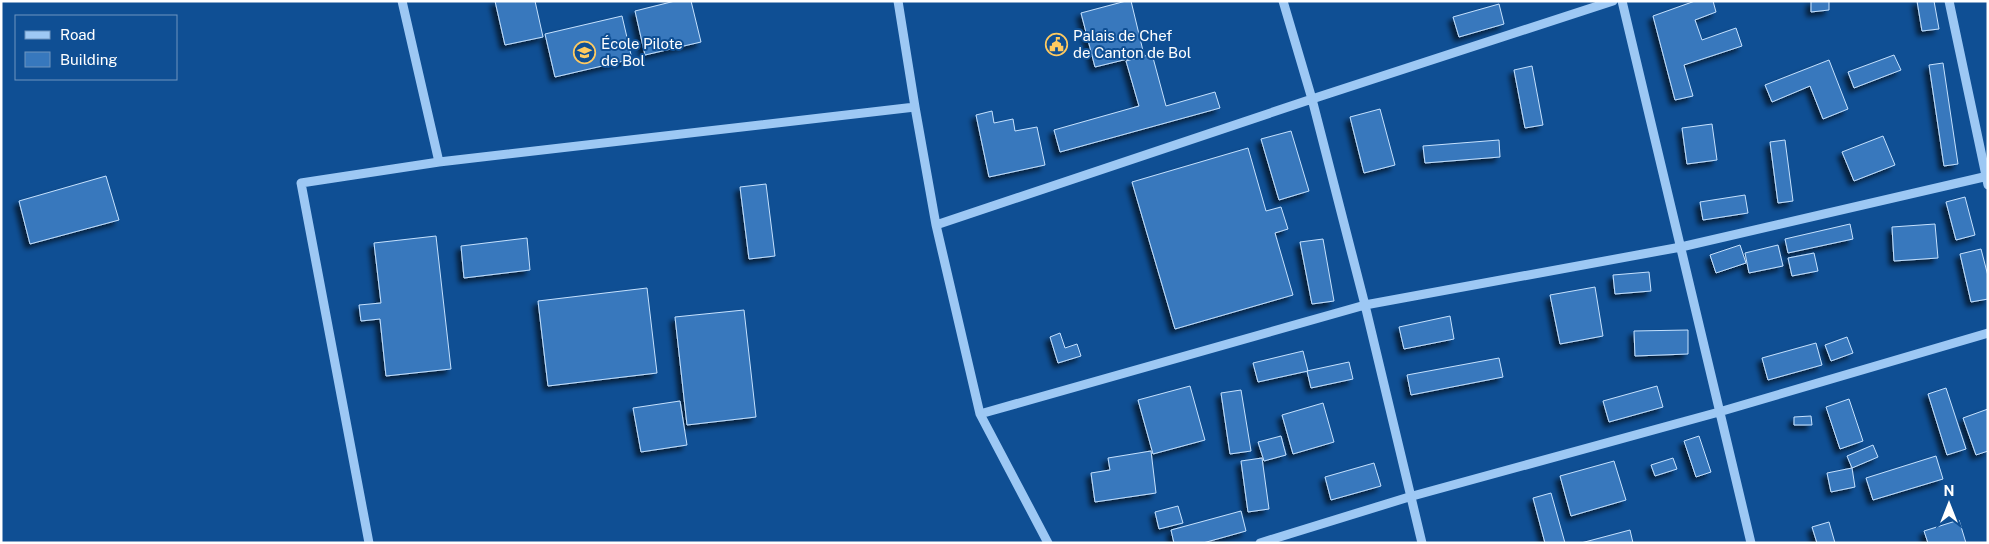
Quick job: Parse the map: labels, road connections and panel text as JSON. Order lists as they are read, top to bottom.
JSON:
{
  "places": {
    "public building": ["Palais de Chef de Canton de Bol"],
    "school or university": ["École Pilote de Bol"]
  },
  "legend": ["Road", "Building"],
  "north": "top"
}
